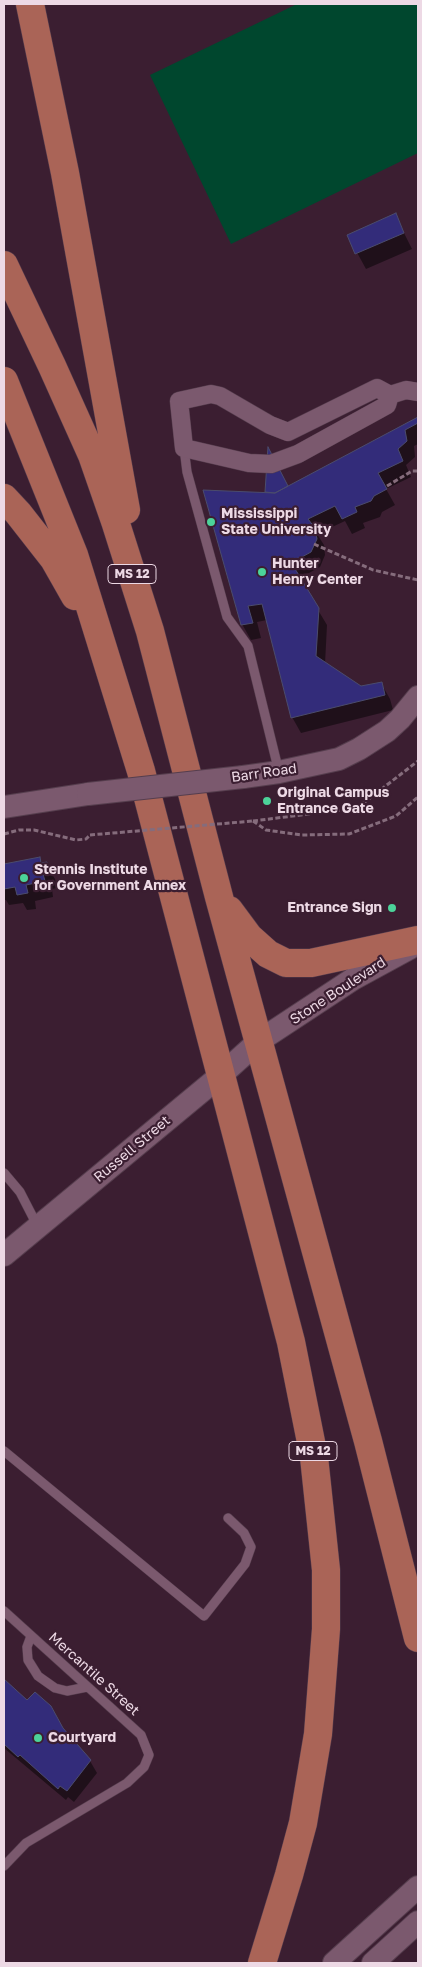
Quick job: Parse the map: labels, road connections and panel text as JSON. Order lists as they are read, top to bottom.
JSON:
{
  "streets": {
    "main road": ["MS 12"],
    "street": ["Barr Road", "Stone Boulevard", "Russell Street"],
    "lane": ["Mercantile Street"]
  },
  "crossings": [
    ["MS 12", "Stone Boulevard"],
    ["MS 12", "Russell Street"],
    ["Stone Boulevard", "Russell Street"]
  ],
  "places": [
    "Mississippi State University",
    "Hunter Henry Center",
    "Original Campus Entrance Gate",
    "Stennis Institute for Government Annex",
    "Entrance Sign",
    "Courtyard"
  ]
}
